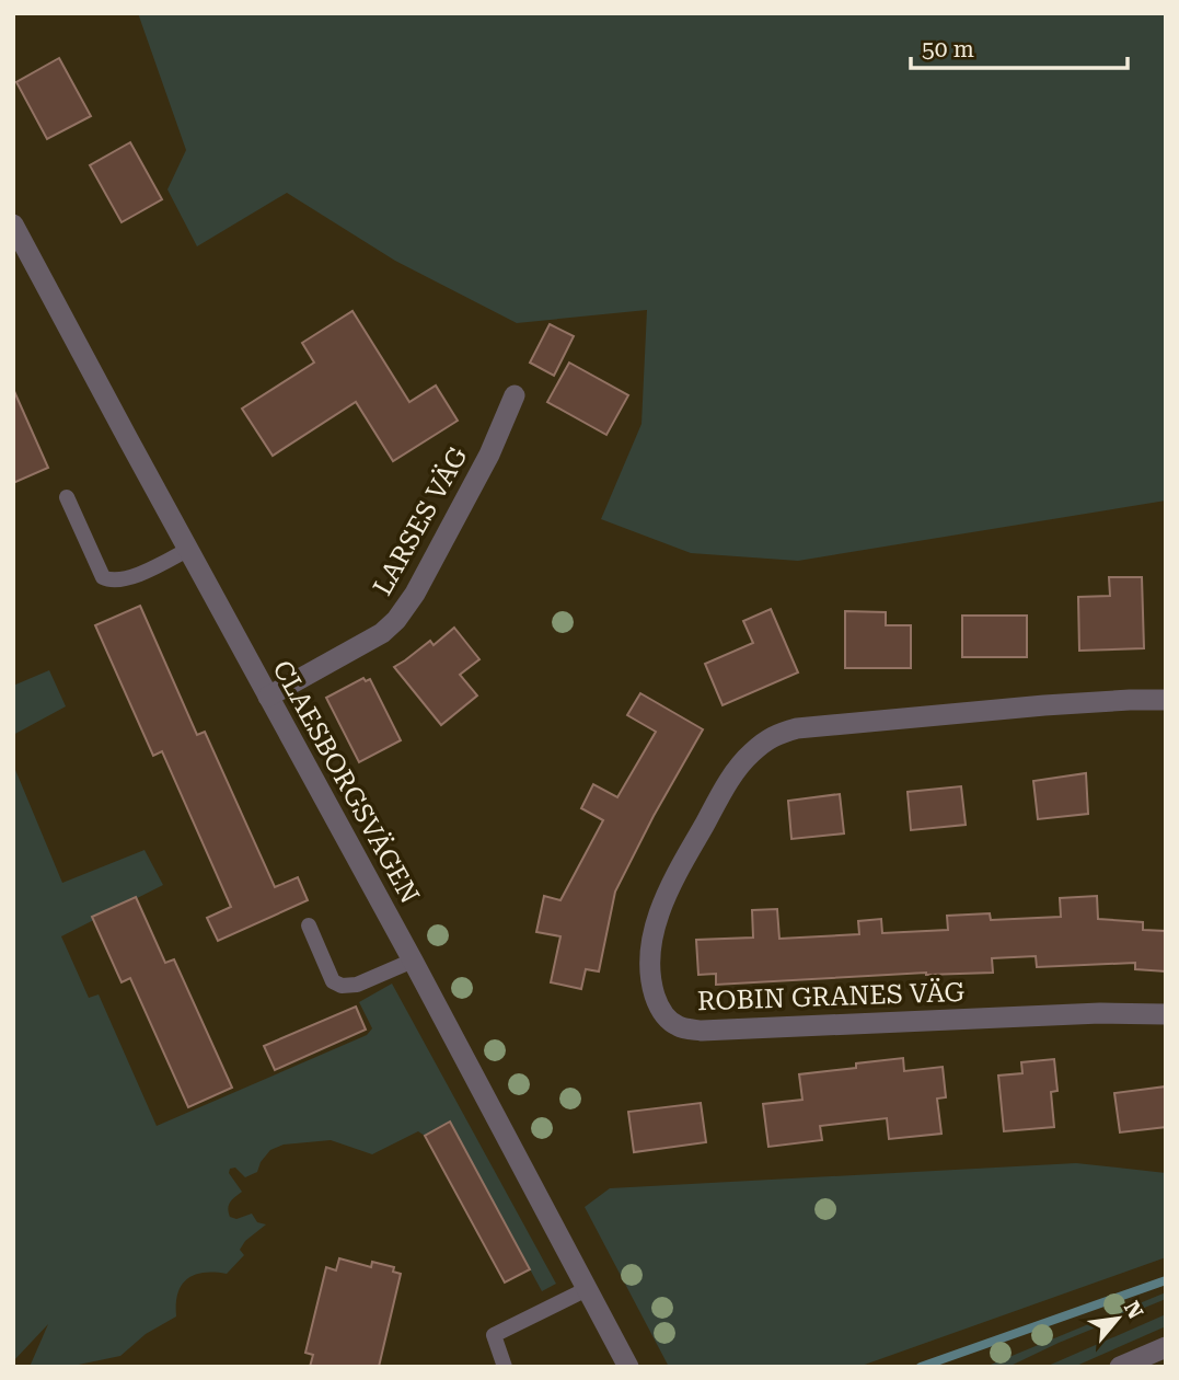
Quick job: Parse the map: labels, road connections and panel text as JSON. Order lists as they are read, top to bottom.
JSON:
{
  "streets": {
    "street": ["LARSES VÄG", "CLAESBORGSVÄGEN", "ROBIN GRANES VÄG"]
  },
  "crossings": [
    ["LARSES VÄG", "CLAESBORGSVÄGEN"]
  ],
  "scale_bar": "50 m",
  "north": "top right"
}
